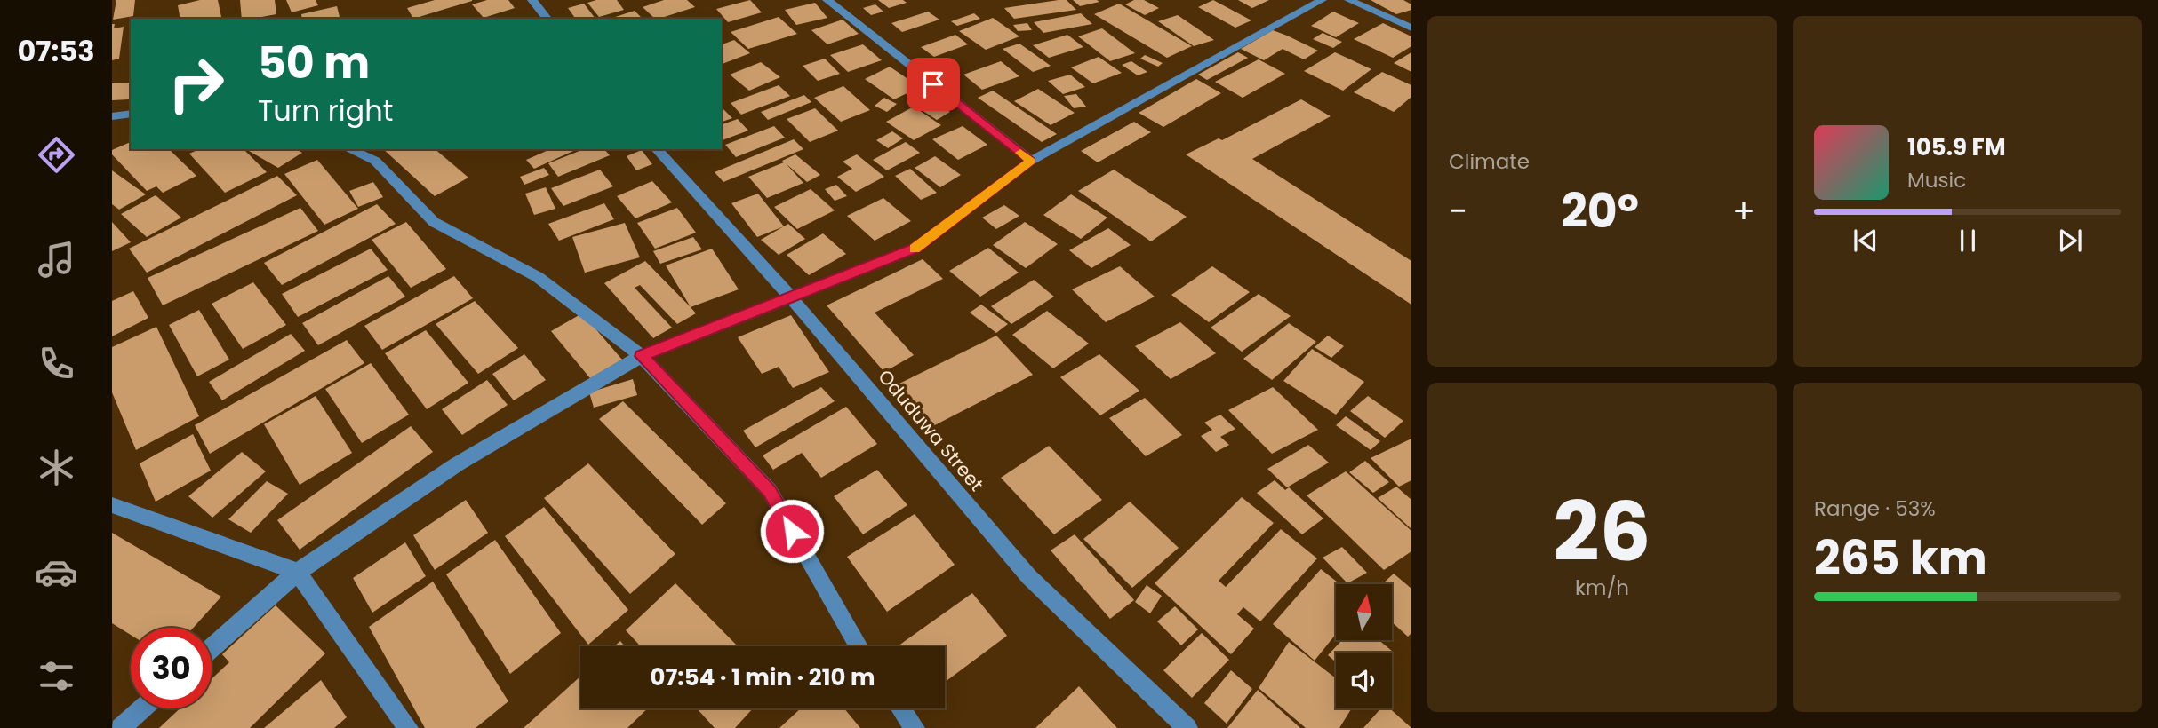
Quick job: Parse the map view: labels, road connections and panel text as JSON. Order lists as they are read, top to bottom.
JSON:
{
  "streets": {
    "street": ["Oduduwa Street"]
  },
  "north": "top",
  "page": {
    "tabs": "07:53",
    "tile": [
      "Climate",
      ["26", "km/h"],
      ["Range · 53%", "265 km"]
    ],
    "turn": ["50 m", "Turn right"],
    "song": ["105.9 FM", "Music"],
    "heat": ["−", "20°", "+"],
    "limit": "30",
    "trip": "07:54 · 1 min · 210 m"
  }
}
